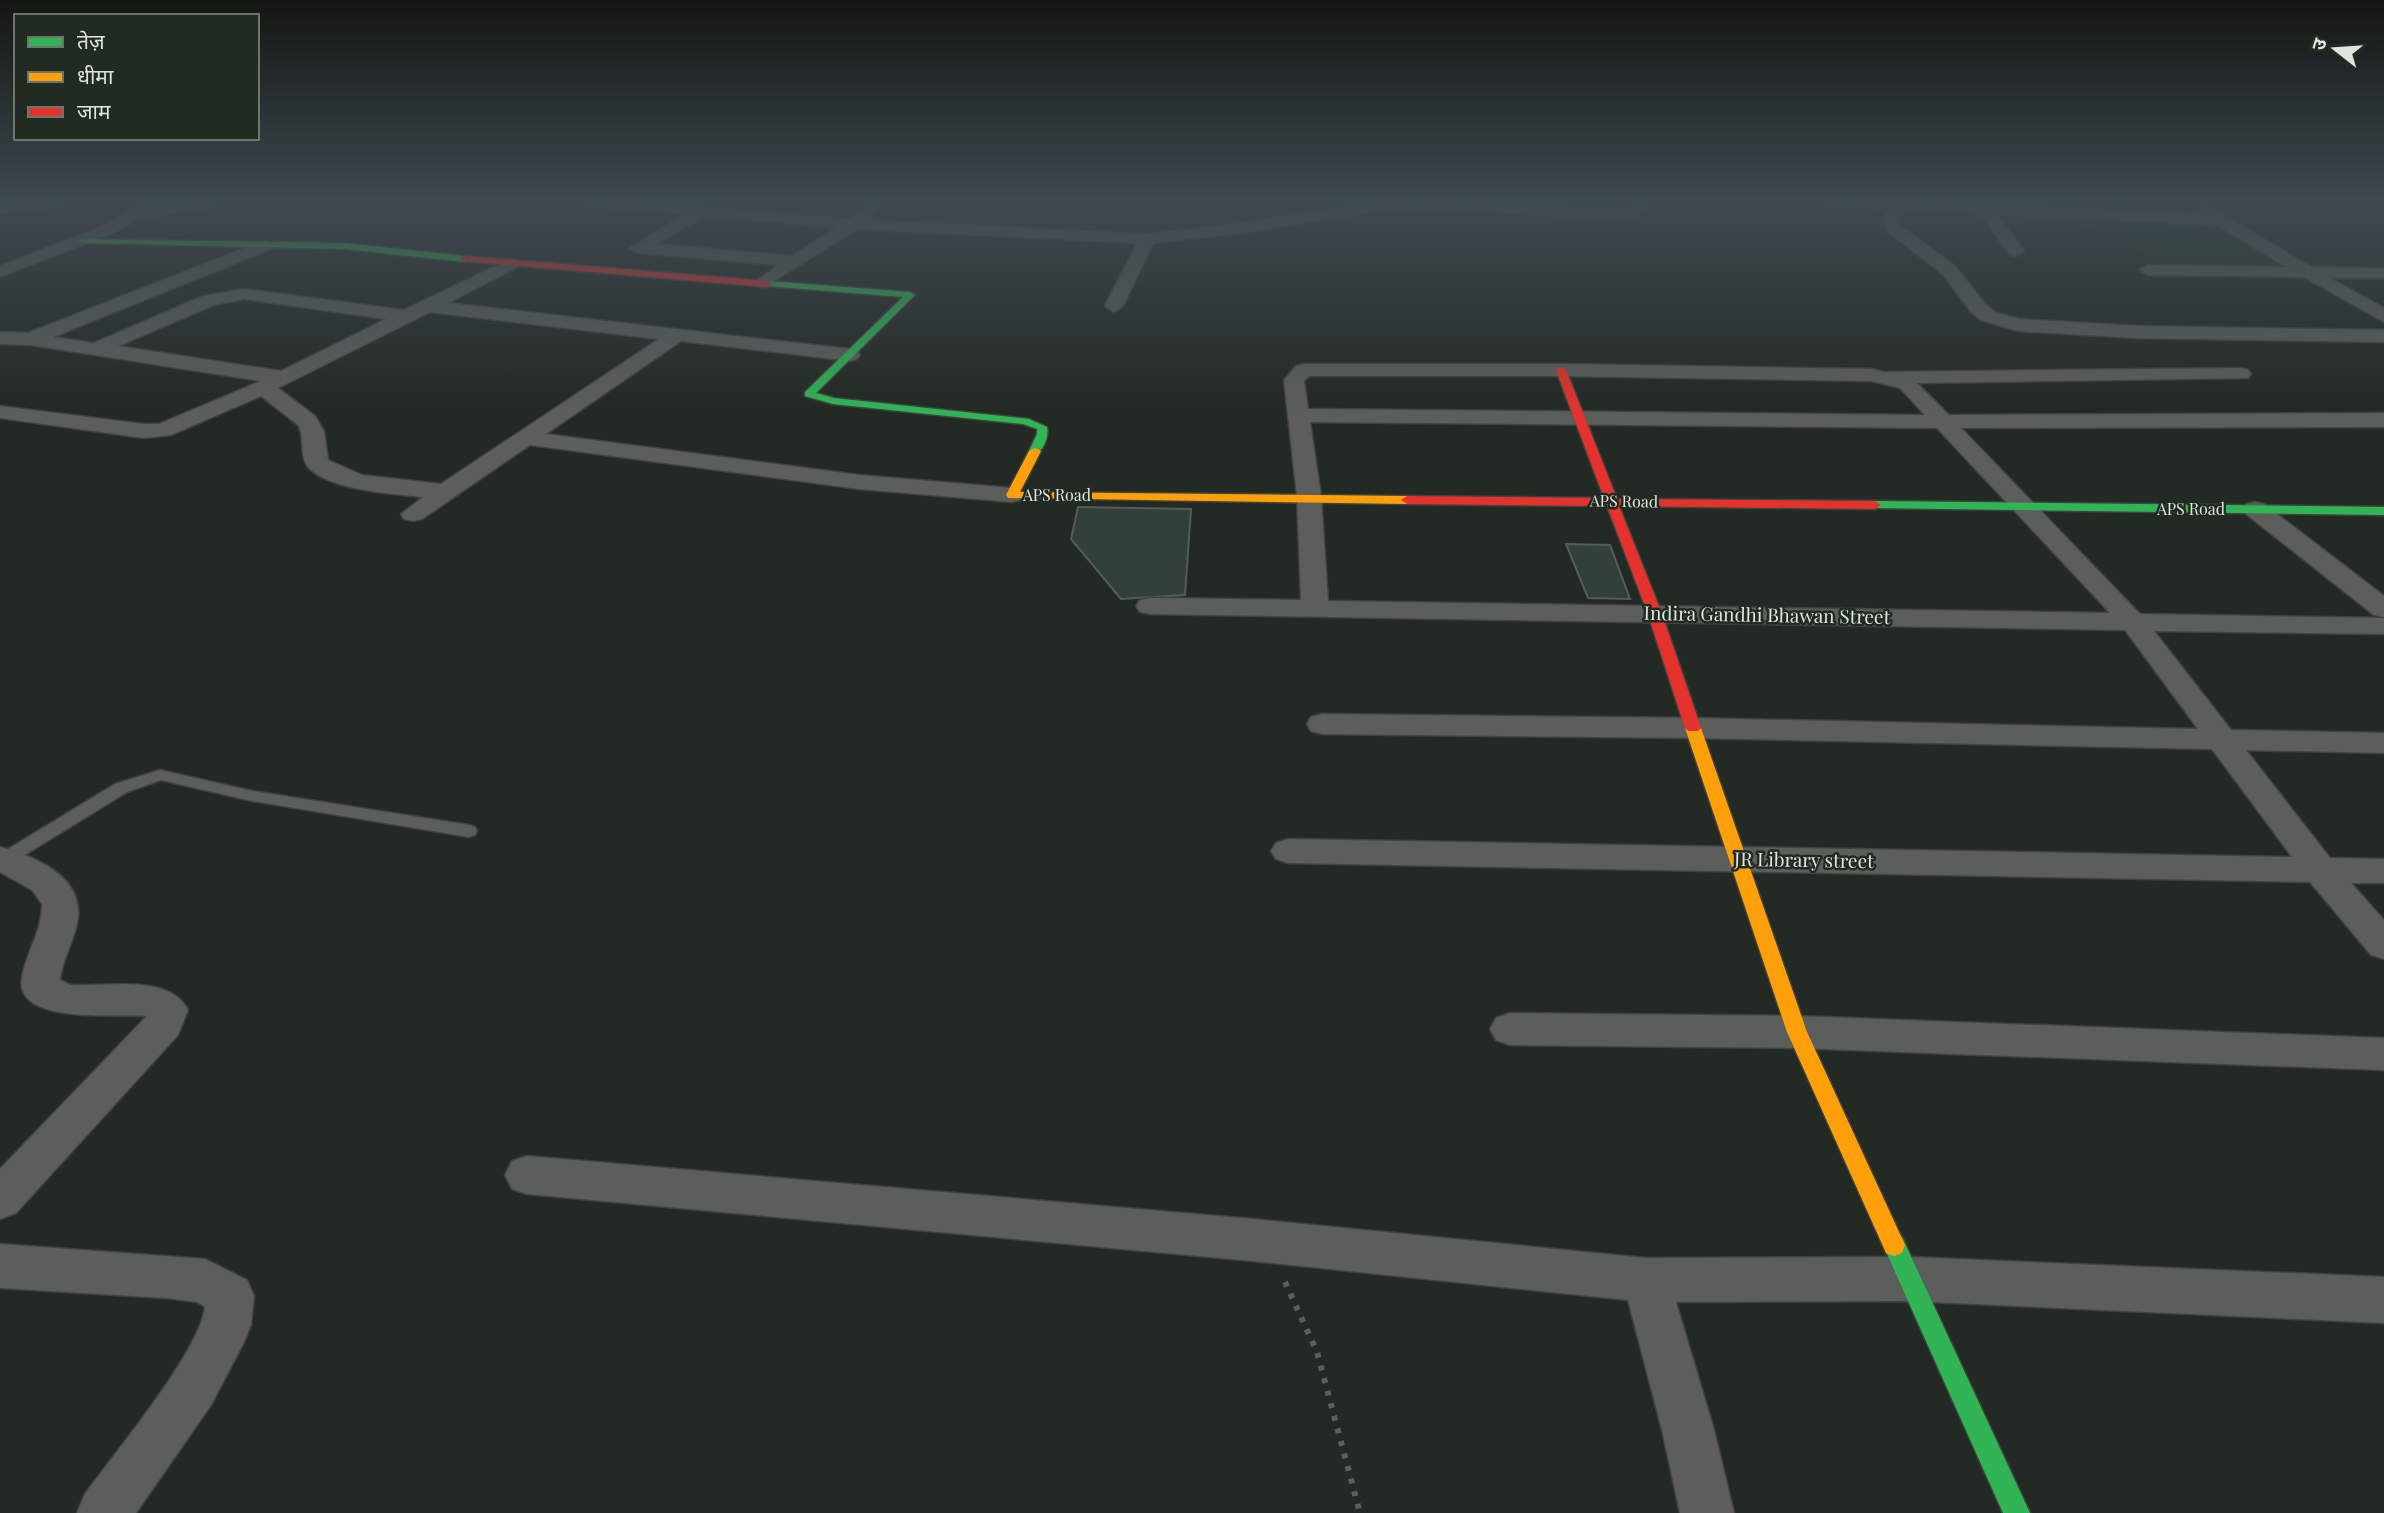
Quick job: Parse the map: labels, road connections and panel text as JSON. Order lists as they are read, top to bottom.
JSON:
{
  "streets": {
    "street": ["APS Road", "Indira Gandhi Bhawan Street", "JR Library street"]
  },
  "legend": ["तेज़", "धीमा", "जाम"],
  "north": "left"
}
